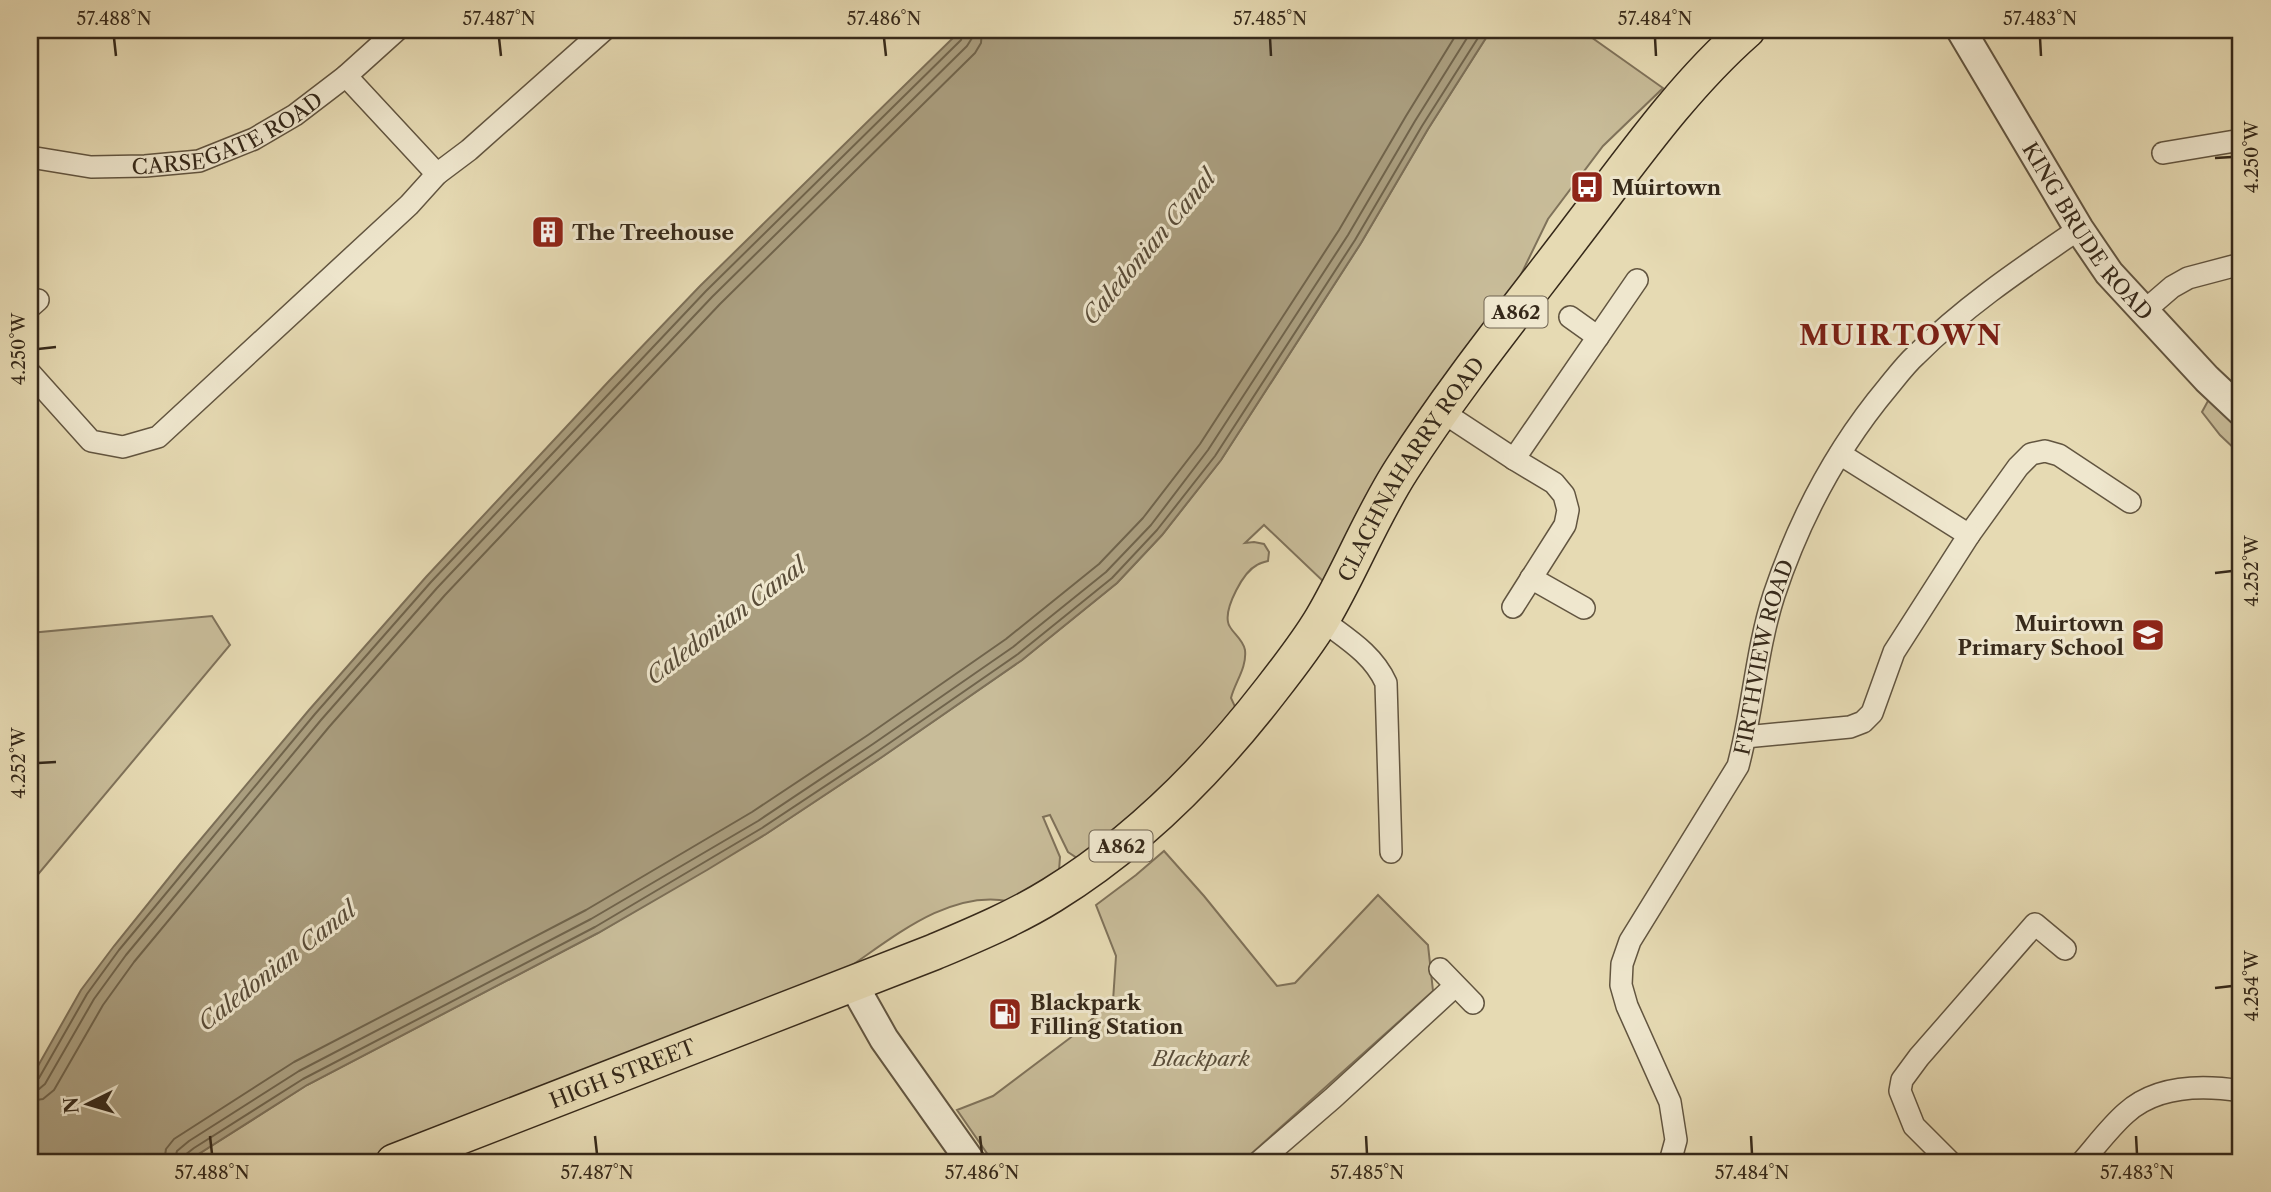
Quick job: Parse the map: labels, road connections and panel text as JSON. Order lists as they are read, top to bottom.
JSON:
{
  "streets": {
    "main road": ["A862", "CLACHNAHARRY ROAD", "HIGH STREET"],
    "street": ["CARSEGATE ROAD", "KING BRUDE ROAD", "FIRTHVIEW ROAD"]
  },
  "crossings": [
    ["KING BRUDE ROAD", "FIRTHVIEW ROAD"],
    ["CLACHNAHARRY ROAD", "HIGH STREET"]
  ],
  "districts": ["MUIRTOWN"],
  "water": ["Caledonian Canal"],
  "parks": ["Blackpark"],
  "places": {
    "bus stop": ["Muirtown"],
    "building": ["The Treehouse"],
    "school or university": ["Muirtown Primary School"],
    "fuel station": ["Blackpark Filling Station"]
  },
  "north": "left",
  "coordinates": [
    "57.488°N",
    "57.487°N",
    "57.486°N",
    "57.485°N",
    "57.484°N",
    "57.483°N",
    "4.250°W",
    "4.252°W",
    "4.254°W"
  ]
}
